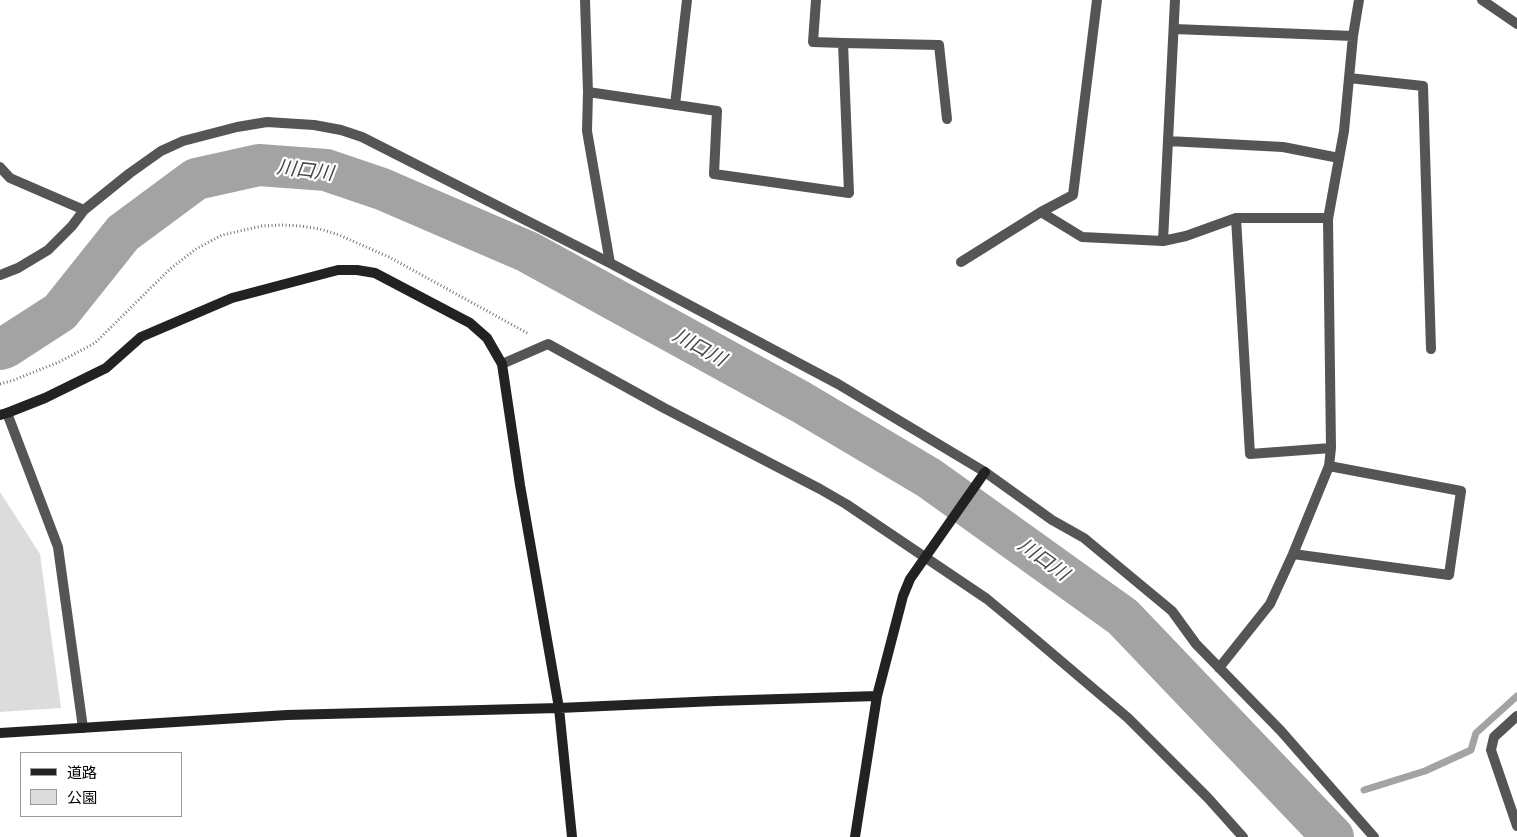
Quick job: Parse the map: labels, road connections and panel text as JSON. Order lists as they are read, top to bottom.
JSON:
{
  "water": ["川口川"],
  "legend": ["道路", "公園"]
}
